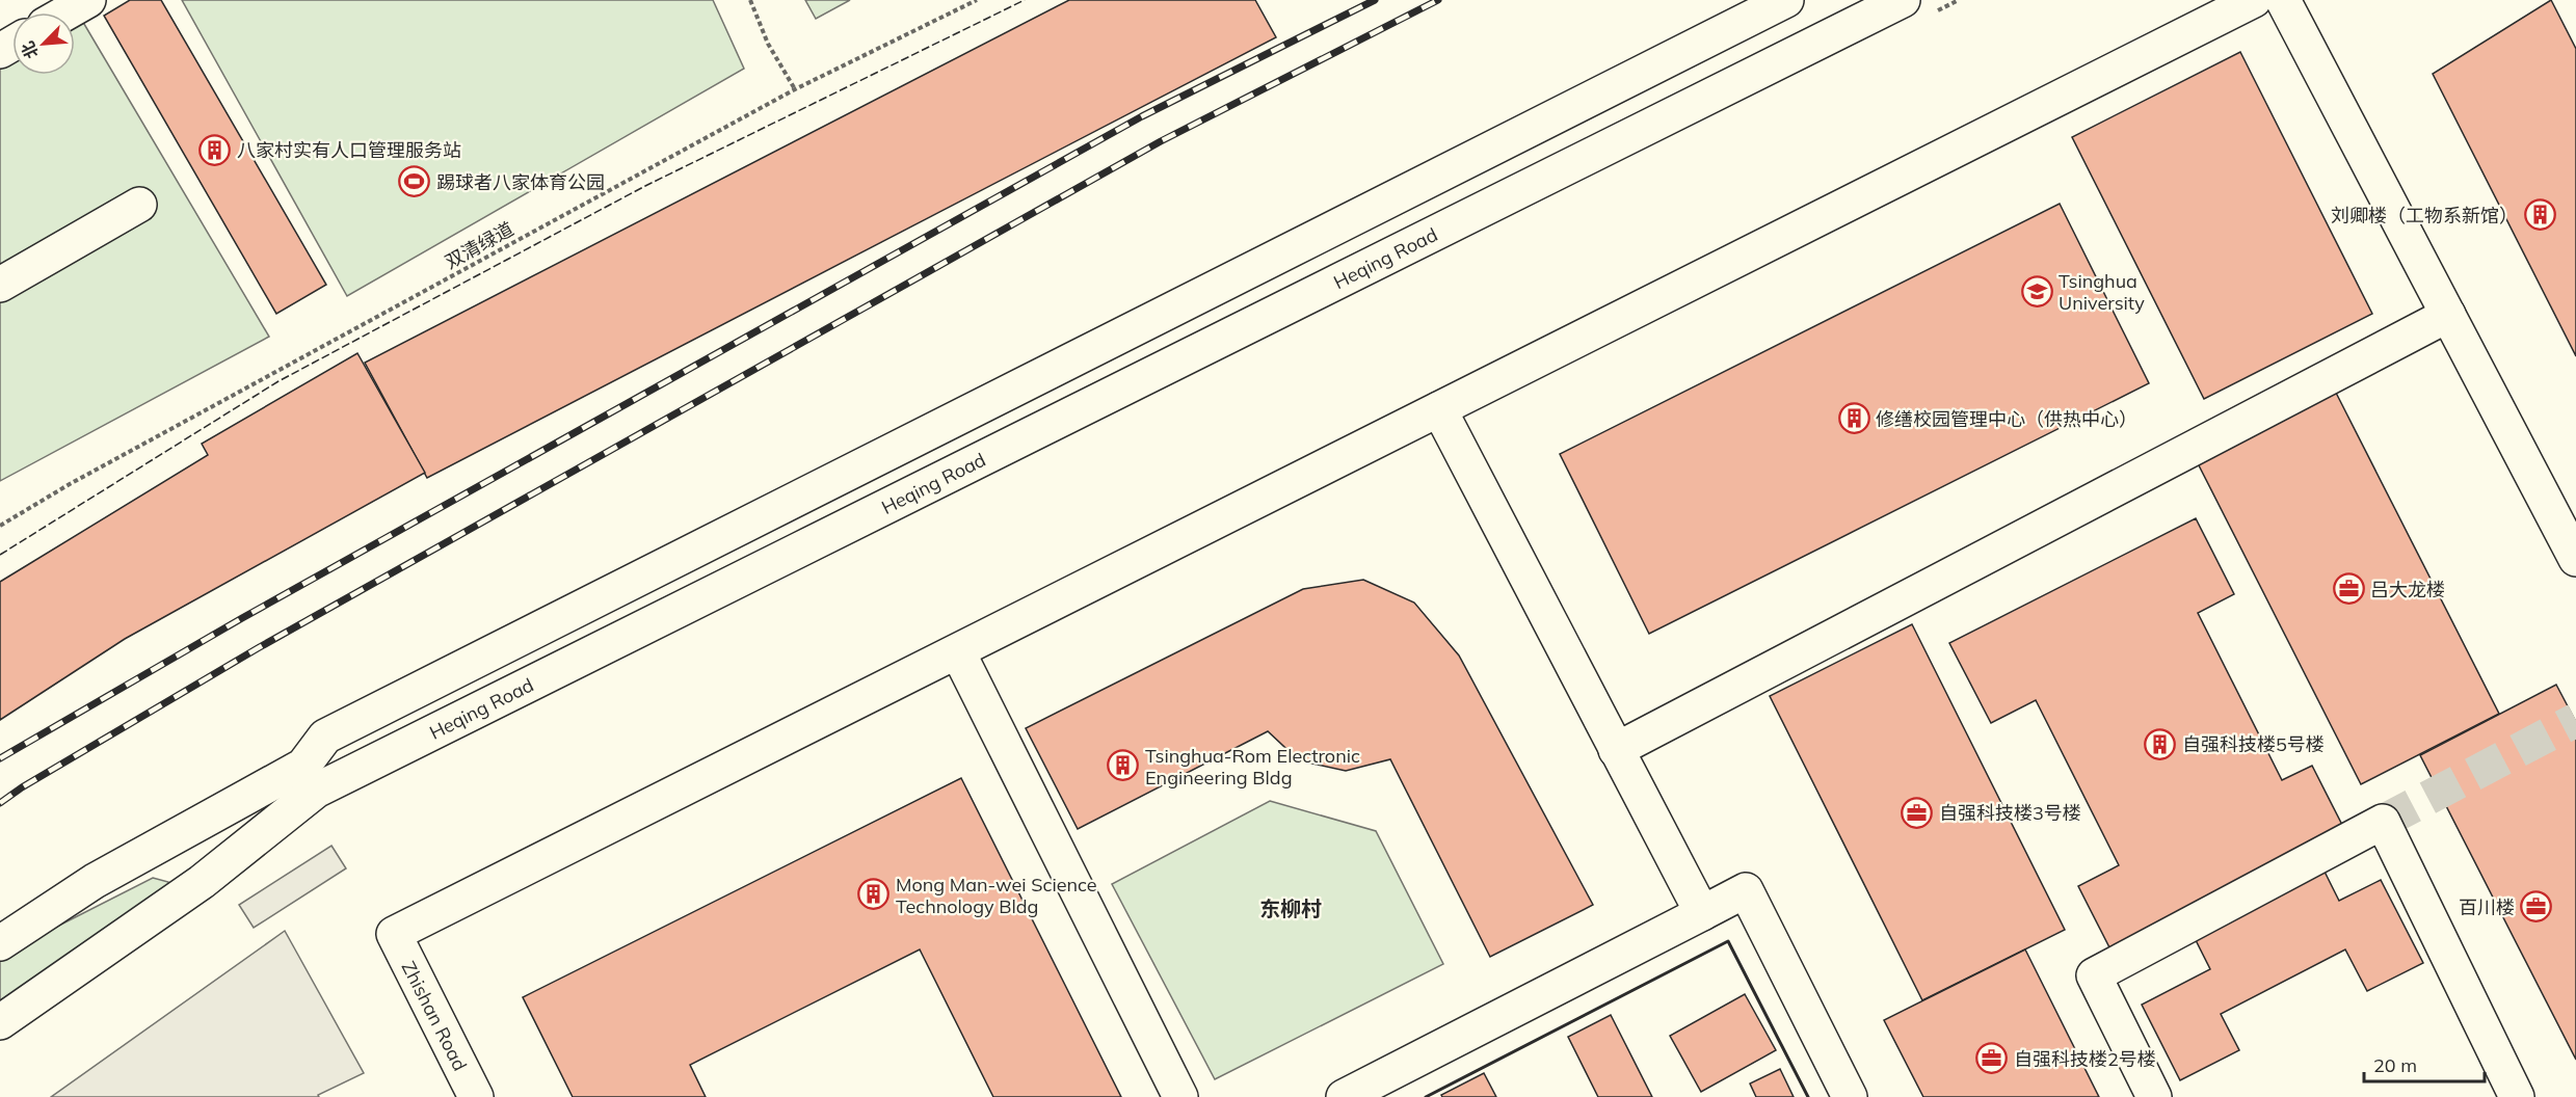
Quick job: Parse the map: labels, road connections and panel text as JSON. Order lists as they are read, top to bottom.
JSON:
{
  "streets": {
    "main road": ["Heqing Road", "Zhishan Road"],
    "path": ["双清绿道"]
  },
  "districts": ["东柳村"],
  "places": {
    "building": [
      "八家村实有人口管理服务站",
      "刘卿楼（工物系新馆）",
      "修缮校园管理中心（供热中心）",
      "自强科技楼5号楼",
      "Tsinghua-Rom Electronic Engineering Bldg",
      "Mong Man-wei Science Technology Bldg"
    ],
    "sports": ["踢球者八家体育公园"],
    "school or university": ["Tsinghua University"],
    "office": [
      "吕大龙楼",
      "自强科技楼3号楼",
      "百川楼",
      "自强科技楼2号楼"
    ]
  },
  "scale_bar": "20 m",
  "north": "bottom left"
}
